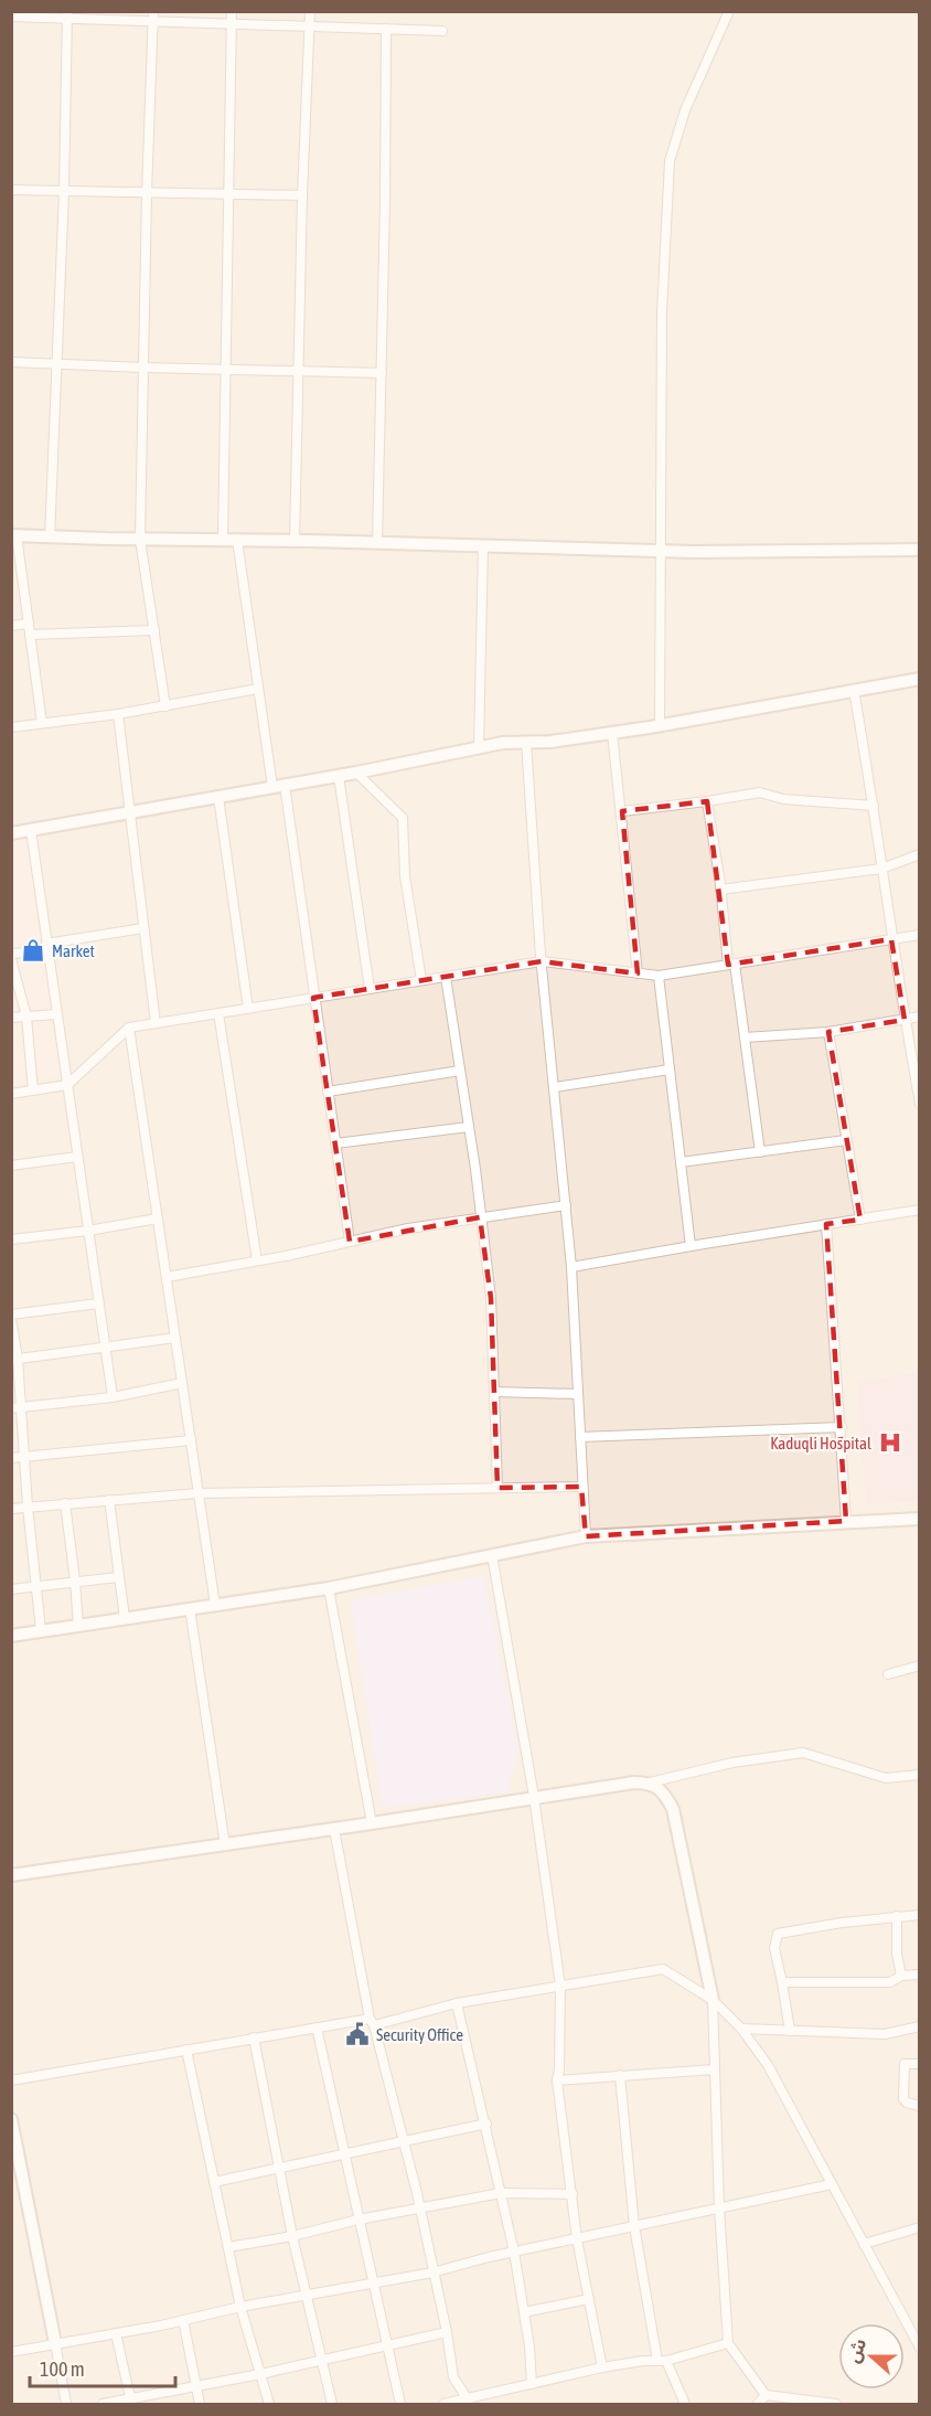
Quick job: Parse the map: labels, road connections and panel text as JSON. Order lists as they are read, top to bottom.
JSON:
{
  "places": {
    "shop": ["Market"],
    "hospital": ["Kaduqli Hospital"],
    "public building": ["Security Office"]
  },
  "scale_bar": "100 m",
  "north": "left"
}
